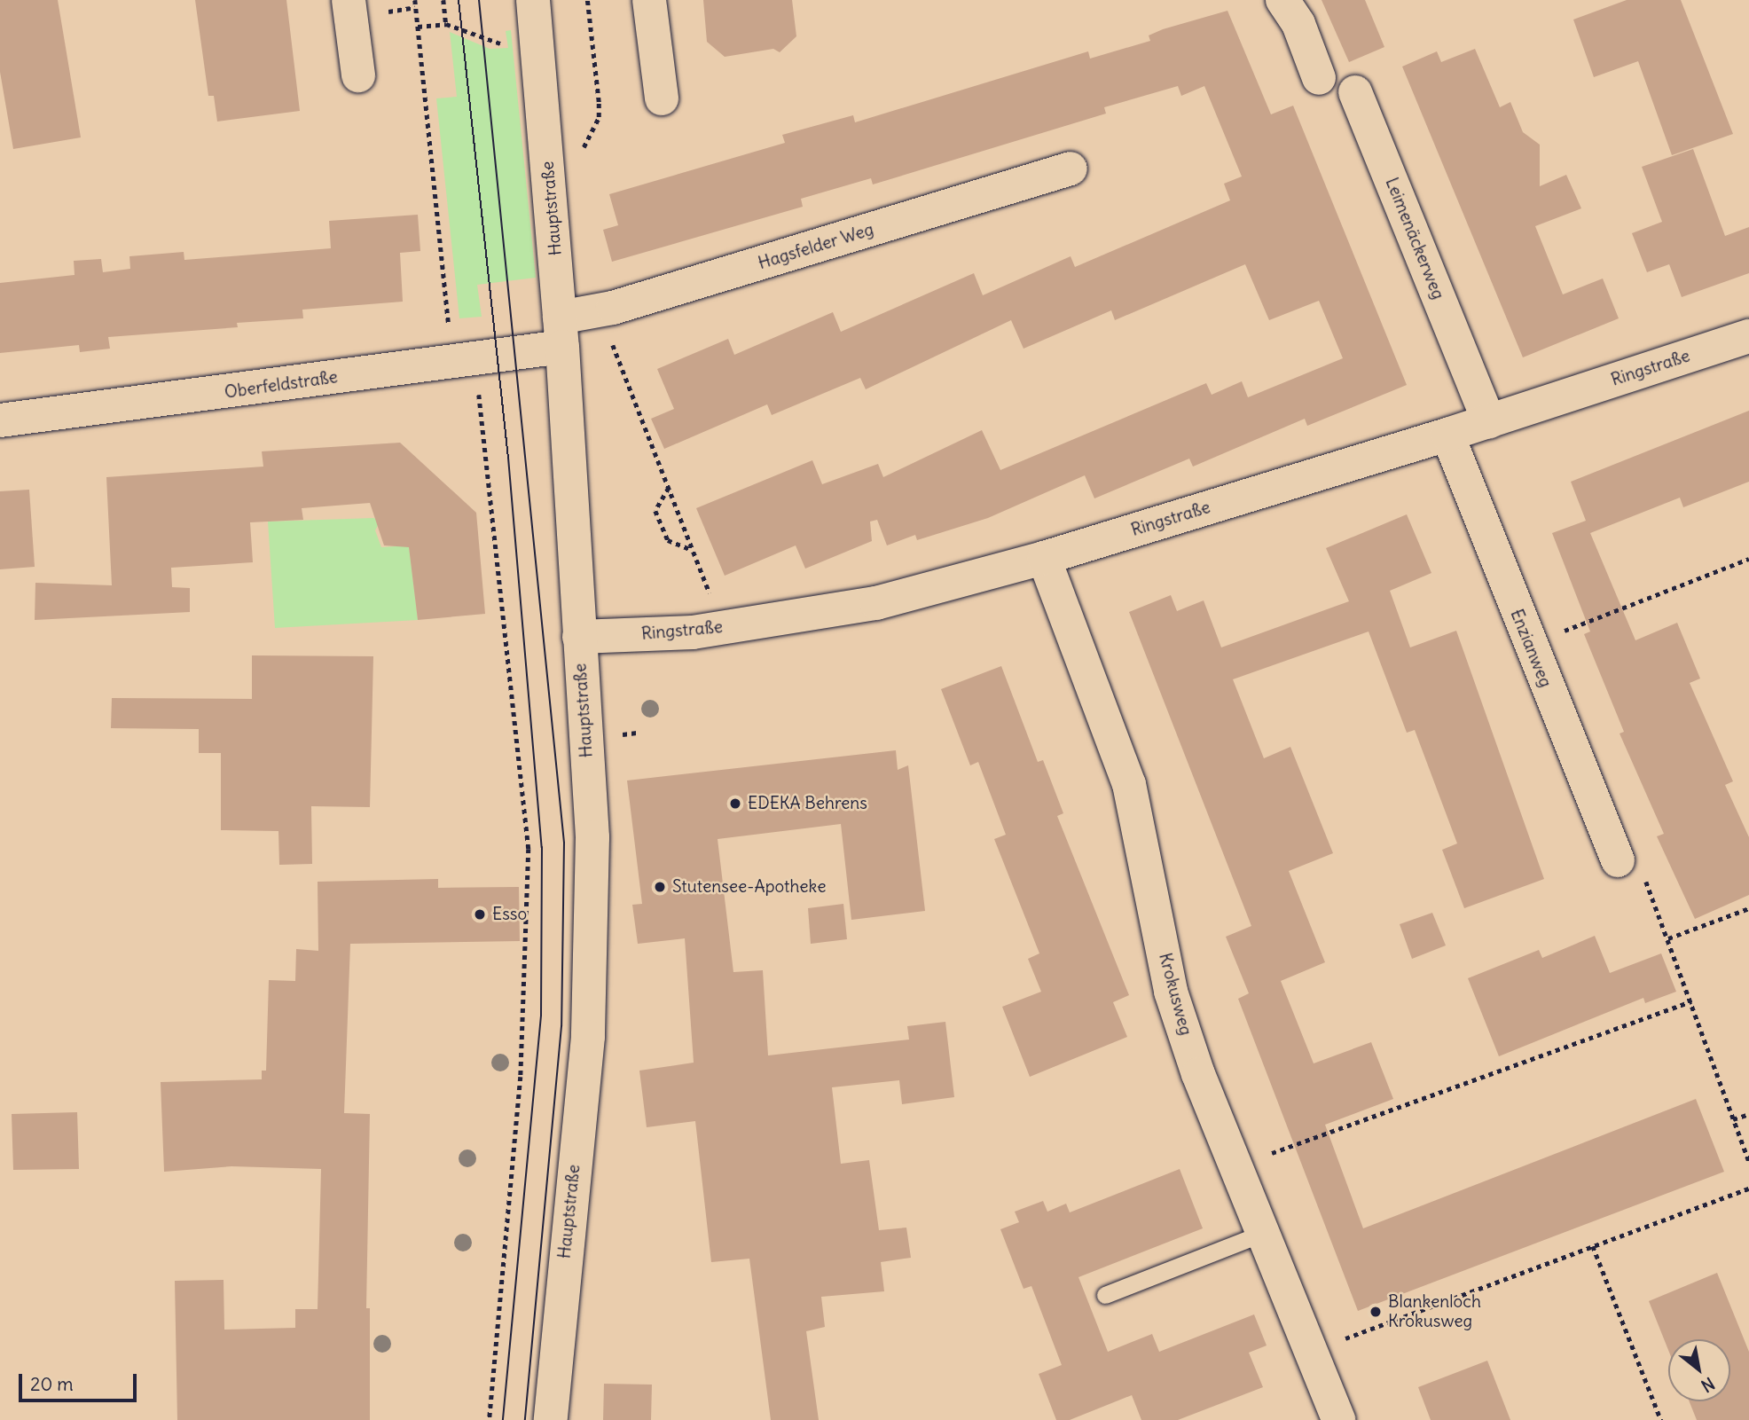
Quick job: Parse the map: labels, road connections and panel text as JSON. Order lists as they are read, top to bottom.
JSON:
{
  "streets": {
    "street": [
      "Hauptstraße",
      "Leimenäckerweg",
      "Hagsfelder Weg",
      "Ringstraße",
      "Oberfeldstraße",
      "Enzianweg",
      "Krokusweg"
    ]
  },
  "crossings": [
    ["Hauptstraße", "Hagsfelder Weg"],
    ["Hauptstraße", "Ringstraße"],
    ["Hauptstraße", "Oberfeldstraße"],
    ["Leimenäckerweg", "Ringstraße"],
    ["Hagsfelder Weg", "Oberfeldstraße"],
    ["Ringstraße", "Enzianweg"],
    ["Ringstraße", "Krokusweg"]
  ],
  "places": [
    "EDEKA Behrens",
    "Stutensee-Apotheke",
    "Esso",
    "Blankenloch Krokusweg"
  ],
  "scale_bar": "20 m",
  "north": "bottom right"
}
